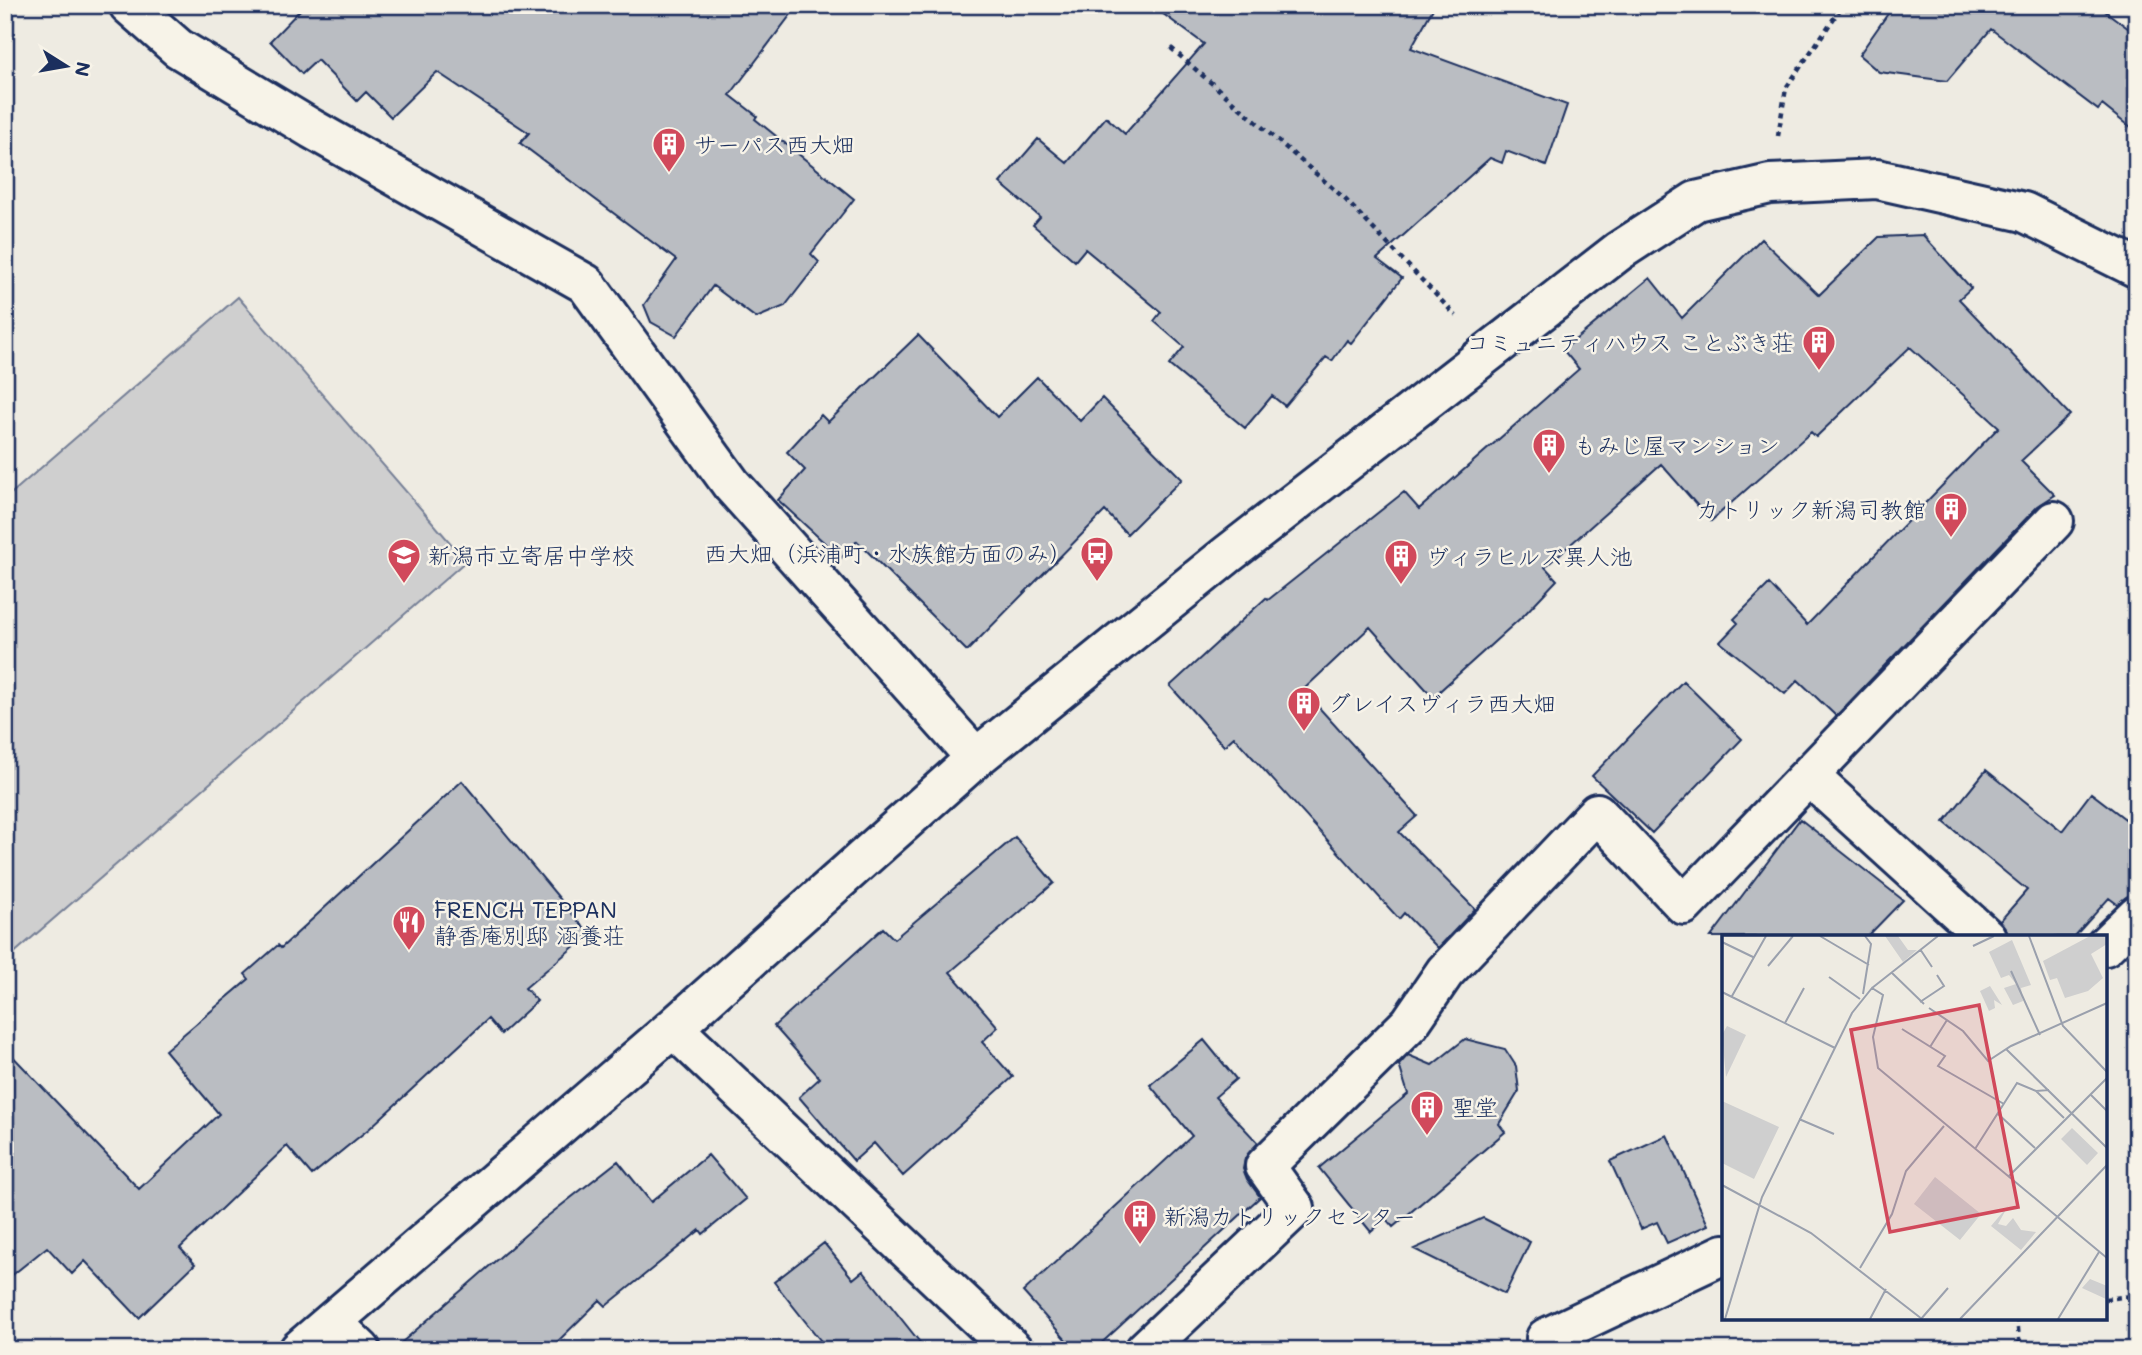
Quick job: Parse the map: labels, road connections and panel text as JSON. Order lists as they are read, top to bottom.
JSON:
{
  "places": {
    "building": [
      "サーパス西大畑",
      "コミュニティハウス ことぶき荘",
      "もみじ屋マンション",
      "カトリック新潟司教館",
      "ヴィラヒルズ異人池",
      "グレイスヴィラ西大畑",
      "聖堂",
      "新潟カトリックセンター"
    ],
    "bus stop": ["西大畑（浜浦町・水族館方面のみ）"],
    "school or university": ["新潟市立寄居中学校"],
    "restaurant": ["FRENCH TEPPAN 静香庵別邸 涵養荘"]
  },
  "north": "right"
}
